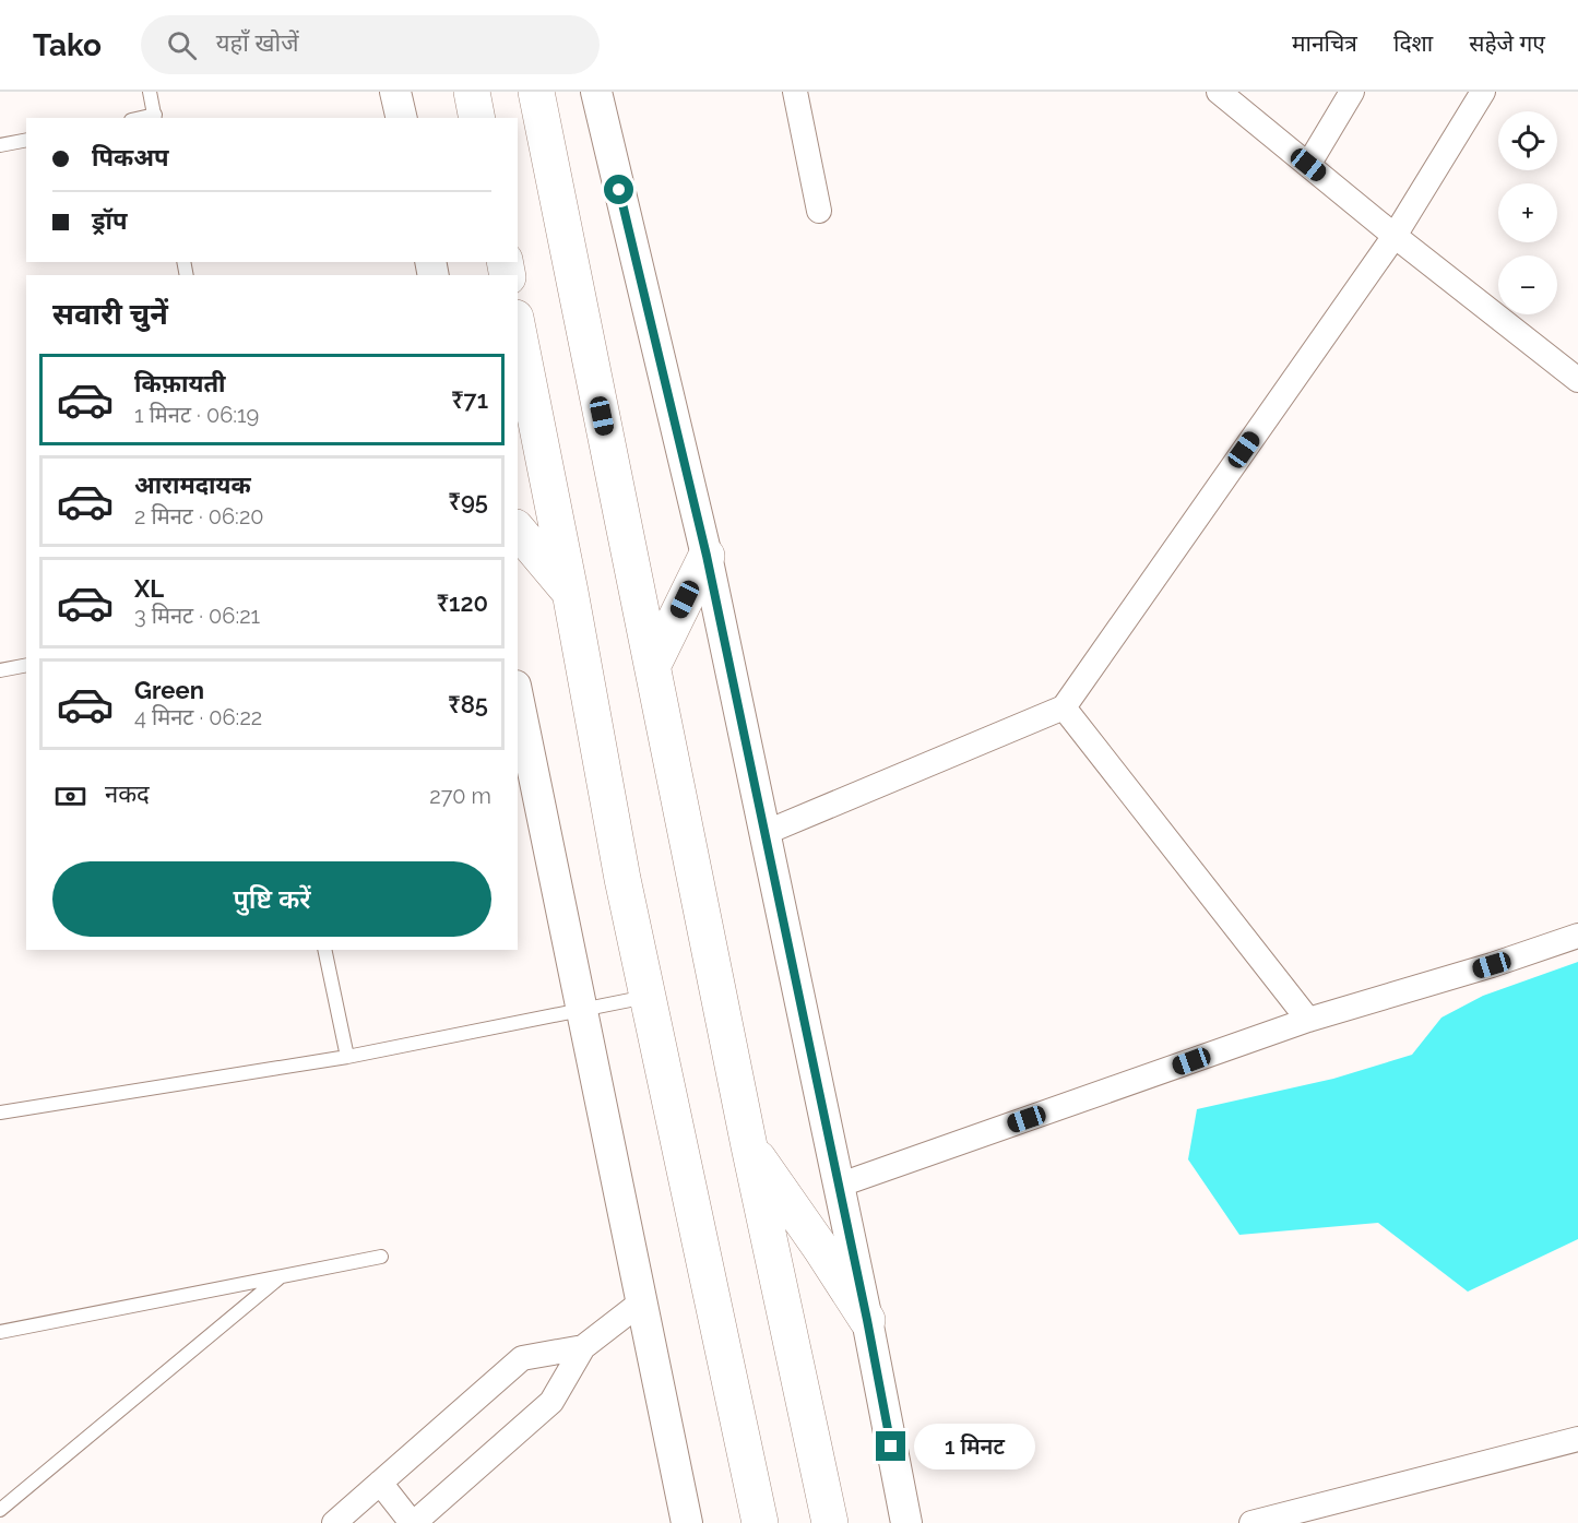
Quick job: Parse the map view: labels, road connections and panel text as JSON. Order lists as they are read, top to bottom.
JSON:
{
  "page": {
    "header": "Tako",
    "search": "यहाँ खोजें",
    "nav": ["मानचित्र", "दिशा", "सहेजे गए"],
    "map_buttons": ["+", "−"],
    "banner": ["पिकअप", "ड्रॉप"],
    "heading": "सवारी चुनें",
    "list": [
      {
        "name": "किफ़ायती",
        "note": "1 मिनट · 06:19",
        "value": "₹71"
      },
      {
        "name": "आरामदायक",
        "note": "2 मिनट · 06:20",
        "value": "₹95"
      },
      {
        "name": "XL",
        "note": "3 मिनट · 06:21",
        "value": "₹120"
      },
      {
        "name": "Green",
        "note": "4 मिनट · 06:22",
        "value": "₹85"
      }
    ],
    "pay": ["नकद", "270 m"],
    "buttons": "पुष्टि करें",
    "bubble": "1 मिनट"
  }
}
